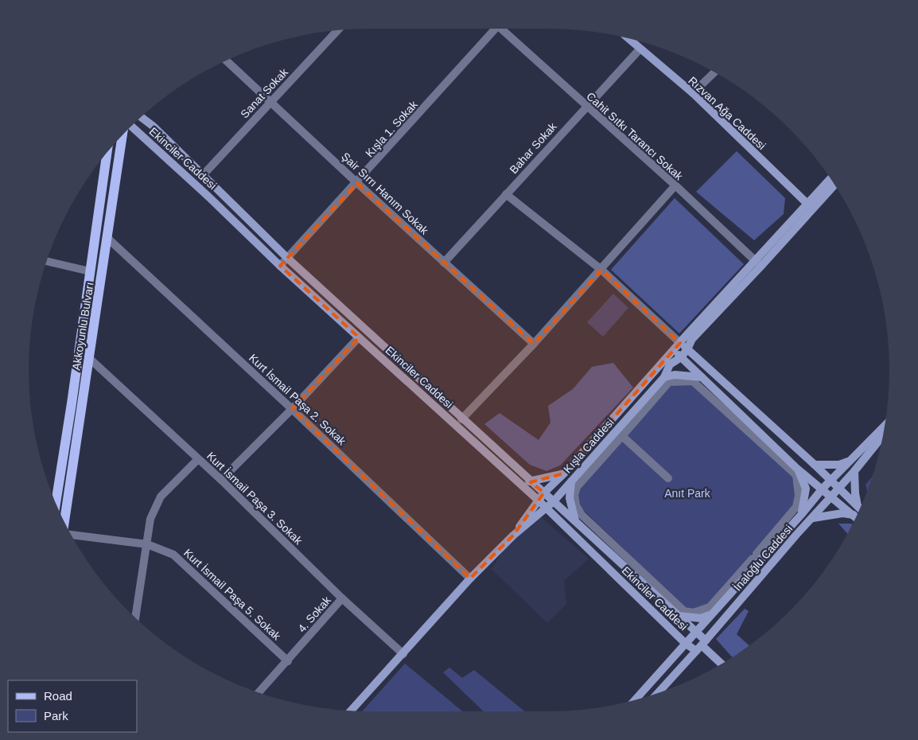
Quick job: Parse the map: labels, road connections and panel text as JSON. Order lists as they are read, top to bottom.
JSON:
{
  "streets": {
    "main road": [
      "Rızvan Ağa Caddesi",
      "Ekinciler Caddesi",
      "Akkoyunlu Bulvarı",
      "Kışla Caddesi",
      "İnaloğlu Caddesi"
    ],
    "street": [
      "Sanat Sokak",
      "Kışla 1. Sokak",
      "Cahit Sıtkı Tarancı Sokak",
      "Bahar Sokak",
      "Şair Sırrı Hanım Sokak",
      "Kurt İsmail Paşa 2. Sokak",
      "Kurt İsmail Paşa 3. Sokak",
      "Kurt İsmail Paşa 5. Sokak",
      "4. Sokak"
    ]
  },
  "crossings": [
    ["Sanat Sokak", "Ekinciler Caddesi"],
    ["Sanat Sokak", "Şair Sırrı Hanım Sokak"],
    ["Rızvan Ağa Caddesi", "Bahar Sokak"],
    ["Rızvan Ağa Caddesi", "Kışla Caddesi"],
    ["Kışla 1. Sokak", "Ekinciler Caddesi"],
    ["Kışla 1. Sokak", "Şair Sırrı Hanım Sokak"],
    ["Cahit Sıtkı Tarancı Sokak", "Bahar Sokak"],
    ["Cahit Sıtkı Tarancı Sokak", "Kışla Caddesi"],
    ["Bahar Sokak", "Şair Sırrı Hanım Sokak"],
    ["Ekinciler Caddesi", "Kışla Caddesi"],
    ["Ekinciler Caddesi", "İnaloğlu Caddesi"],
    ["Akkoyunlu Bulvarı", "Kurt İsmail Paşa 2. Sokak"],
    ["Akkoyunlu Bulvarı", "Kurt İsmail Paşa 3. Sokak"],
    ["Kurt İsmail Paşa 2. Sokak", "Kışla Caddesi"],
    ["Kışla Caddesi", "Kurt İsmail Paşa 3. Sokak"],
    ["Kurt İsmail Paşa 3. Sokak", "4. Sokak"],
    ["Kurt İsmail Paşa 5. Sokak", "4. Sokak"]
  ],
  "parks": ["Anıt Park"],
  "legend": ["Road", "Park"]
}
